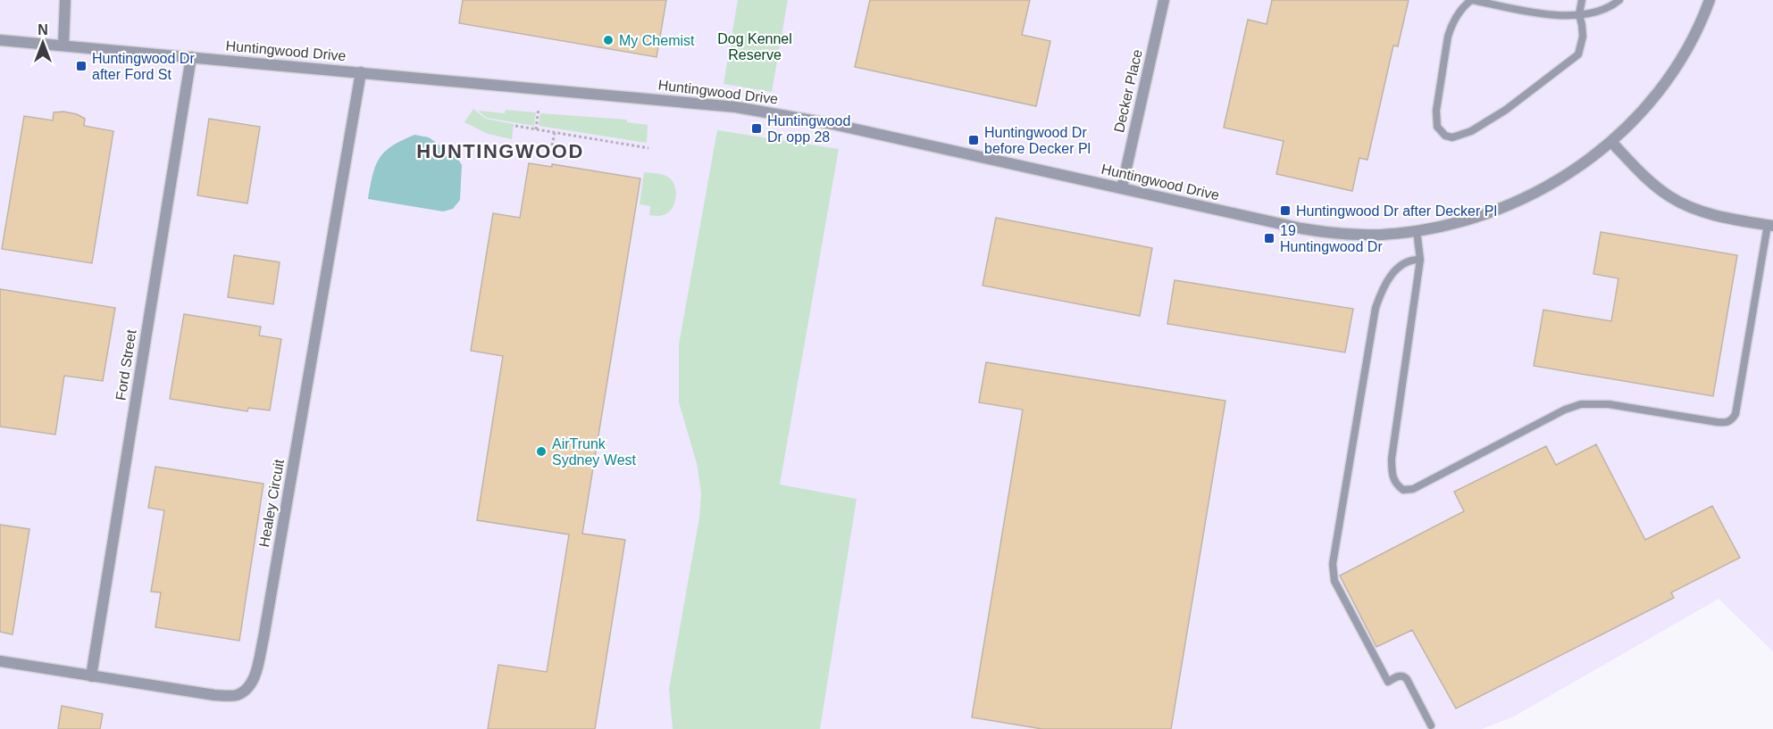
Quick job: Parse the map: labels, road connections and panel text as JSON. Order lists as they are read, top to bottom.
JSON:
{
  "streets": {
    "street": [
      "Huntingwood Drive",
      "Decker Place",
      "Ford Street",
      "Healey Circuit"
    ]
  },
  "crossings": [
    ["Huntingwood Drive", "Decker Place"],
    ["Huntingwood Drive", "Ford Street"],
    ["Huntingwood Drive", "Healey Circuit"],
    ["Ford Street", "Healey Circuit"]
  ],
  "districts": ["HUNTINGWOOD"],
  "parks": ["Dog Kennel Reserve"],
  "places": {
    "other": ["My Chemist", "AirTrunk Sydney West"],
    "transit": [
      "Huntingwood Dr after Ford St",
      "Huntingwood Dr opp 28",
      "Huntingwood Dr before Decker Pl",
      "Huntingwood Dr after Decker Pl",
      "19 Huntingwood Dr"
    ]
  },
  "north": "top"
}
